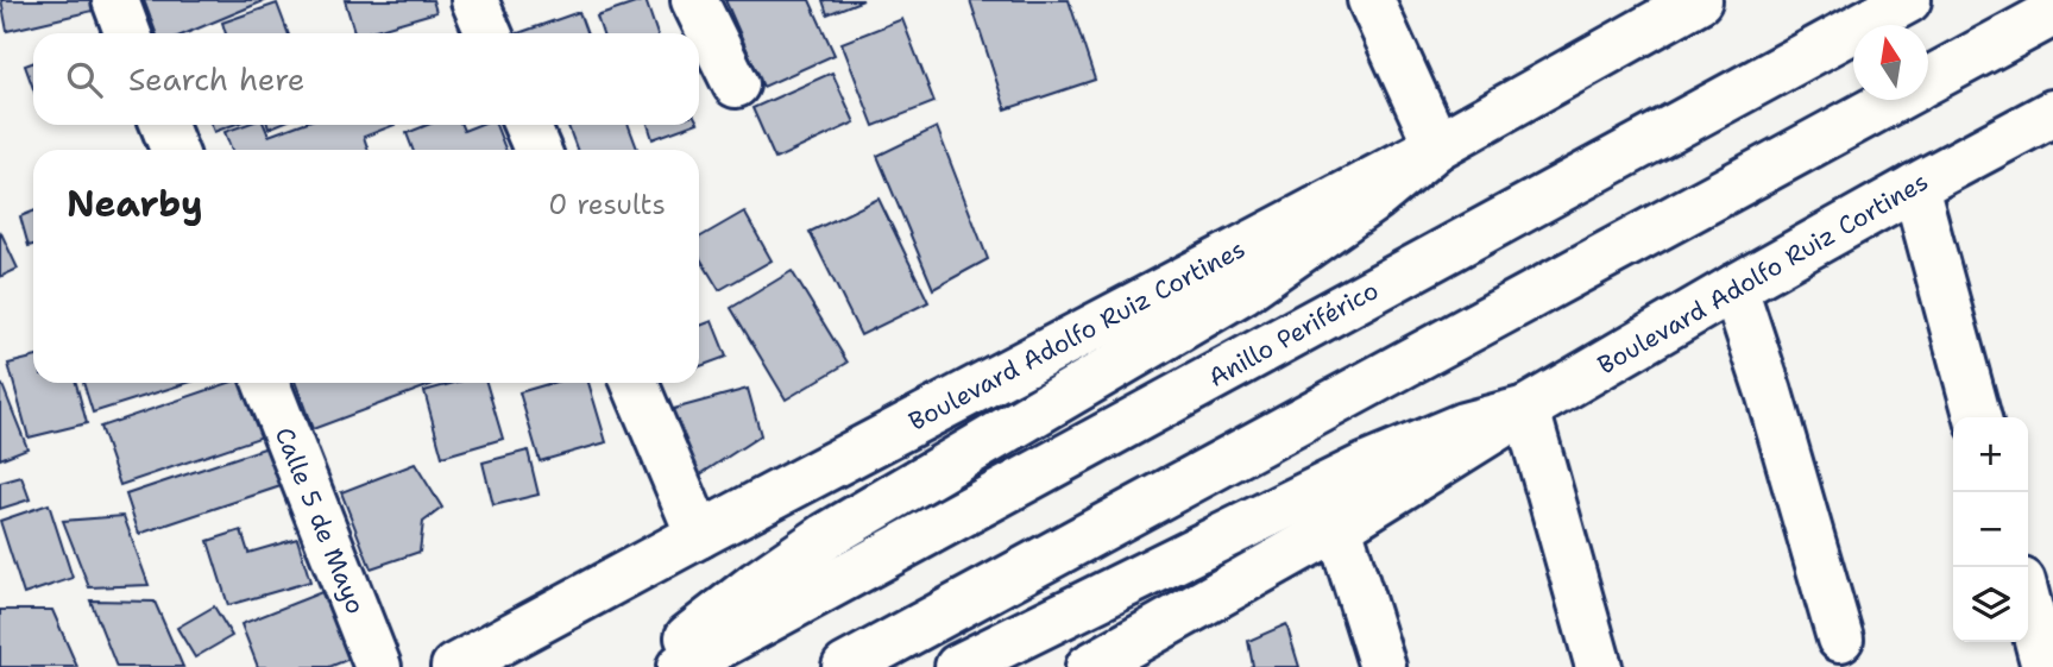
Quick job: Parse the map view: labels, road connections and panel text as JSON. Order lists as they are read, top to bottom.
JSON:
{
  "streets": {
    "main road": ["Boulevard Adolfo Ruiz Cortines", "Anillo Periférico", "Calle 5 de Mayo"]
  },
  "north": "top",
  "page": {
    "search": "Search here",
    "heading": ["Nearby", "0 results"],
    "map_buttons": ["+", "−"]
  }
}
